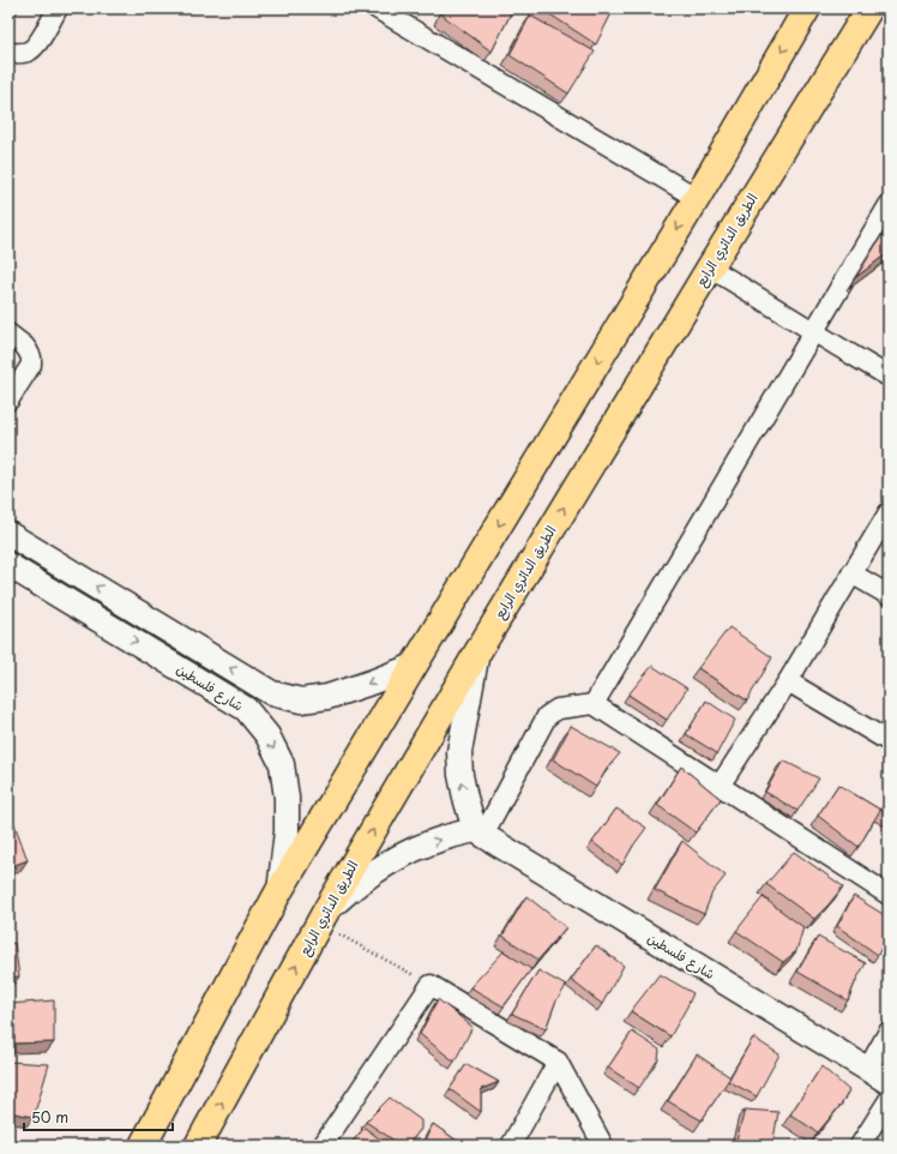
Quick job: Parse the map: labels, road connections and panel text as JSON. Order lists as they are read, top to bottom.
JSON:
{
  "streets": {
    "main road": ["الطريق الدائري الرابع"],
    "street": ["شارع فلسطين"]
  },
  "scale_bar": "50 m"
}
